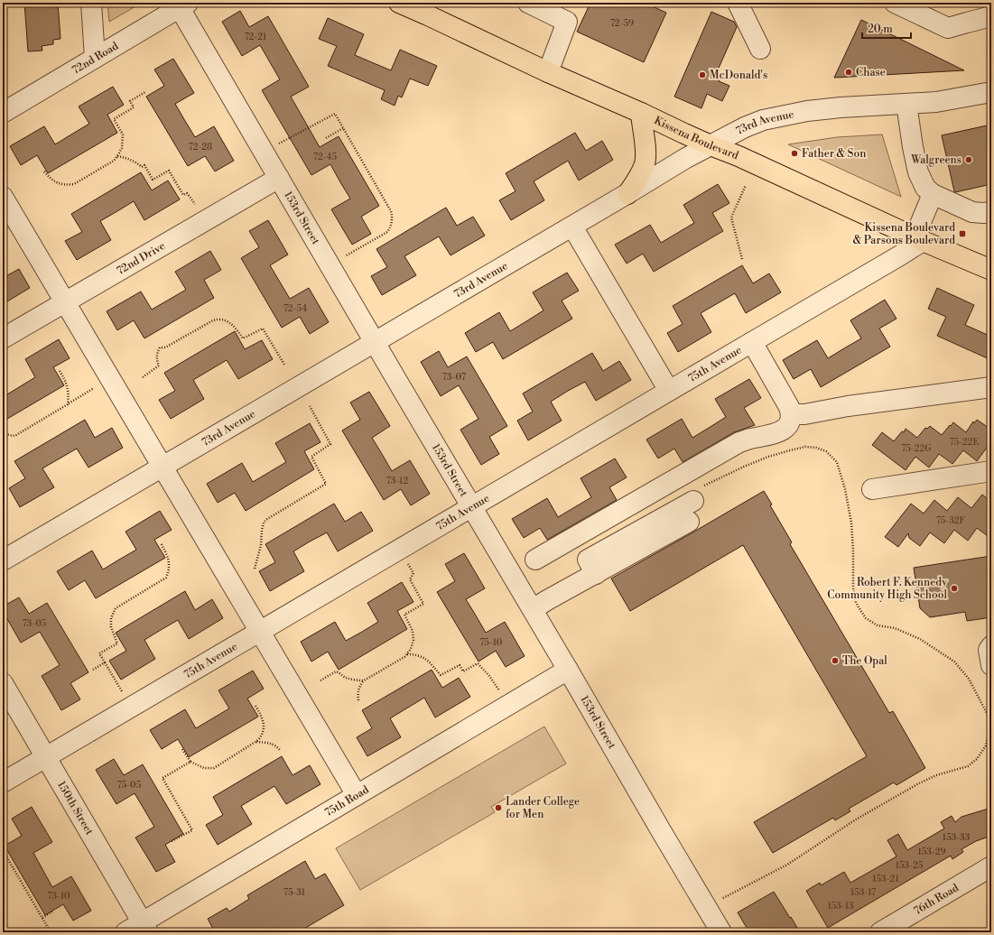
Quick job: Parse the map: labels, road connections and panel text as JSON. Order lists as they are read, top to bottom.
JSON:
{
  "streets": {
    "main road": ["Kissena Boulevard"],
    "street": [
      "72nd Road",
      "73rd Avenue",
      "153rd Street",
      "72nd Drive",
      "75th Avenue",
      "75th Road",
      "150th Street",
      "76th Road"
    ]
  },
  "crossings": [
    ["72nd Road", "153rd Street"],
    ["73rd Avenue", "Kissena Boulevard"],
    ["73rd Avenue", "153rd Street"],
    ["Kissena Boulevard", "75th Avenue"],
    ["153rd Street", "72nd Drive"],
    ["153rd Street", "75th Avenue"],
    ["153rd Street", "75th Road"],
    ["75th Avenue", "150th Street"],
    ["75th Road", "150th Street"]
  ],
  "places": {
    "other": [
      "Chase",
      "McDonald's",
      "Father & Son",
      "Walgreens",
      "Robert F. Kennedy Community High School",
      "The Opal",
      "Lander College for Men"
    ],
    "transit": ["Kissena Boulevard & Parsons Boulevard"]
  },
  "house_numbers": [
    "72-59",
    "72-21",
    "72-28",
    "72-45",
    "72-54",
    "73-07",
    "75-22E",
    "75-22G",
    "73-12",
    "75-32F",
    "73-05",
    "75-10",
    "75-05",
    "153-33",
    "153-29",
    "153-25",
    "153-21",
    "75-31",
    "153-17",
    "73-10",
    "153-13"
  ],
  "scale_bar": "20 m"
}
